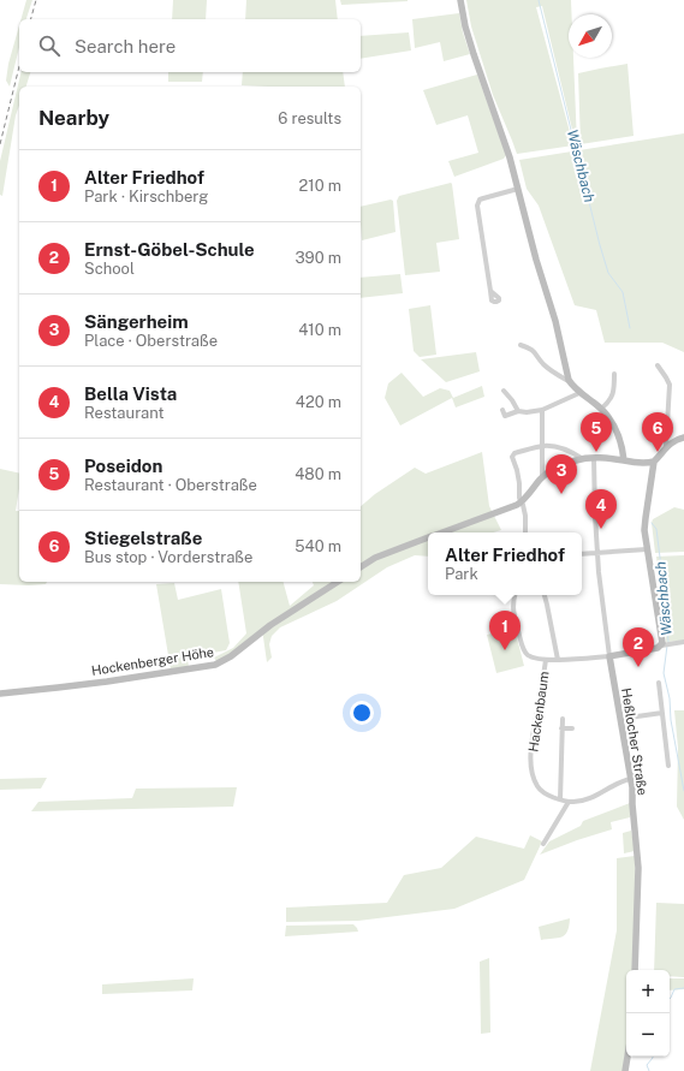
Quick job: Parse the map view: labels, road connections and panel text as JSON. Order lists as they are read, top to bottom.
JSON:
{
  "streets": {
    "street": ["Hockenberger Höhe", "Hackenbaum", "Heßlocher Straße"]
  },
  "crossings": [
    ["Hackenbaum", "Heßlocher Straße"]
  ],
  "water": ["Wäschbach"],
  "north": "bottom left",
  "page": {
    "search": "Search here",
    "heading": ["Nearby", "6 results"],
    "list": [
      {
        "mark": "1",
        "name": "Alter Friedhof",
        "note": "Park · Kirschberg",
        "value": "210 m"
      },
      {
        "mark": "2",
        "name": "Ernst-Göbel-Schule",
        "note": "School",
        "value": "390 m"
      },
      {
        "mark": "3",
        "name": "Sängerheim",
        "note": "Place · Oberstraße",
        "value": "410 m"
      },
      {
        "mark": "4",
        "name": "Bella Vista",
        "note": "Restaurant",
        "value": "420 m"
      },
      {
        "mark": "5",
        "name": "Poseidon",
        "note": "Restaurant · Oberstraße",
        "value": "480 m"
      },
      {
        "mark": "6",
        "name": "Stiegelstraße",
        "note": "Bus stop · Vorderstraße",
        "value": "540 m"
      }
    ],
    "pins": [
      "5",
      "6",
      "3",
      "4",
      "1",
      "2"
    ],
    "popup": ["Alter Friedhof", "Park"],
    "map_buttons": ["+", "−"]
  }
}
